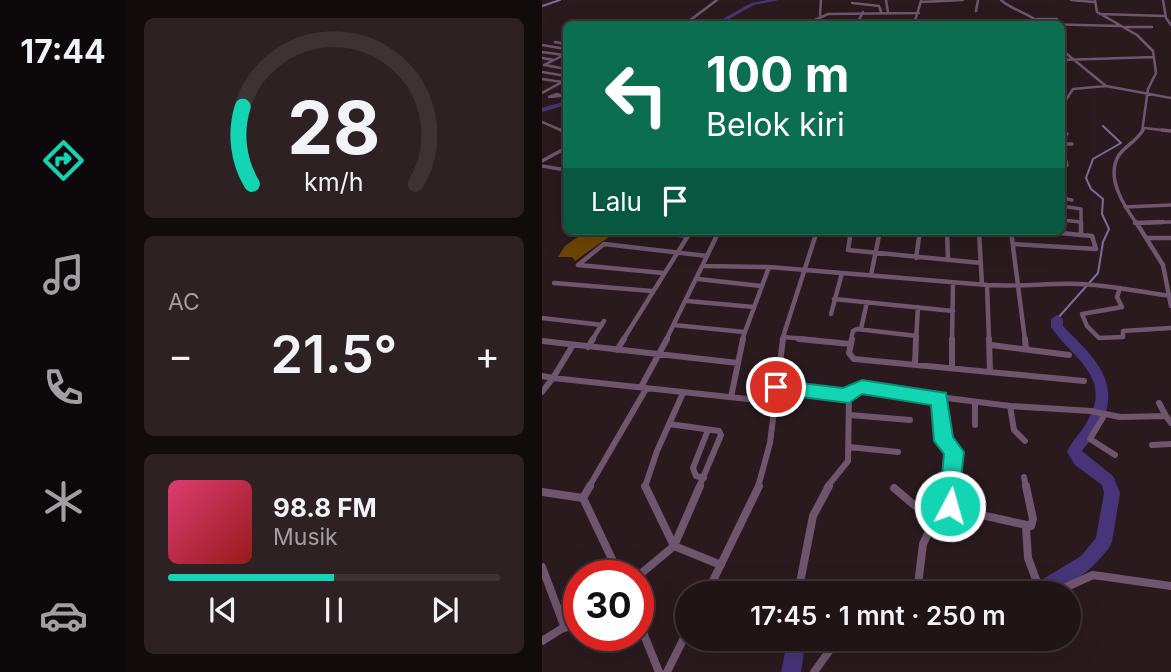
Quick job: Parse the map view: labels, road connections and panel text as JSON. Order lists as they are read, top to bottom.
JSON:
{
  "page": {
    "tabs": "17:44",
    "turn": ["100 m", "Belok kiri"],
    "then": "Lalu",
    "tile": "AC",
    "heat": ["−", "21.5°", "+"],
    "song": ["98.8 FM", "Musik"],
    "limit": "30",
    "trip": "17:45 · 1 mnt · 250 m",
    "gauge": ["28", "km/h"]
  }
}
